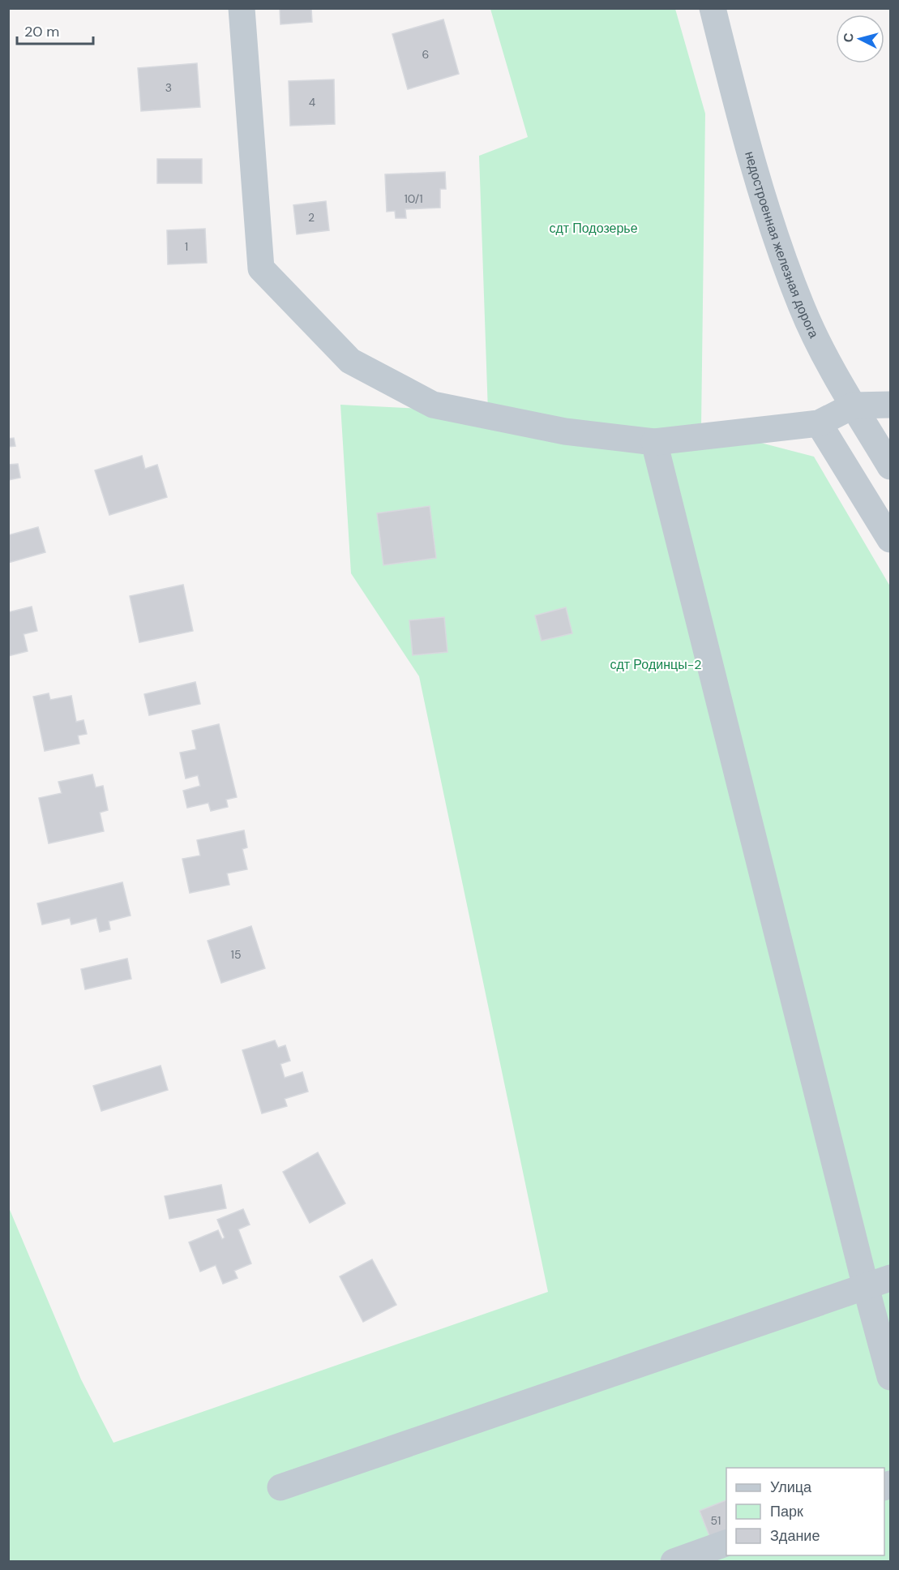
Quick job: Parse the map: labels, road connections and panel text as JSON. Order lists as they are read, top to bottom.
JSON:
{
  "streets": {
    "street": ["недостроенная железная дорога"]
  },
  "parks": ["сдт Подозерье", "сдт Родинцы-2"],
  "house_numbers": [
    "6",
    "3",
    "4",
    "10/1",
    "2",
    "1",
    "15",
    "51"
  ],
  "legend": ["Улица", "Парк", "Здание"],
  "scale_bar": "20 m",
  "north": "left"
}
